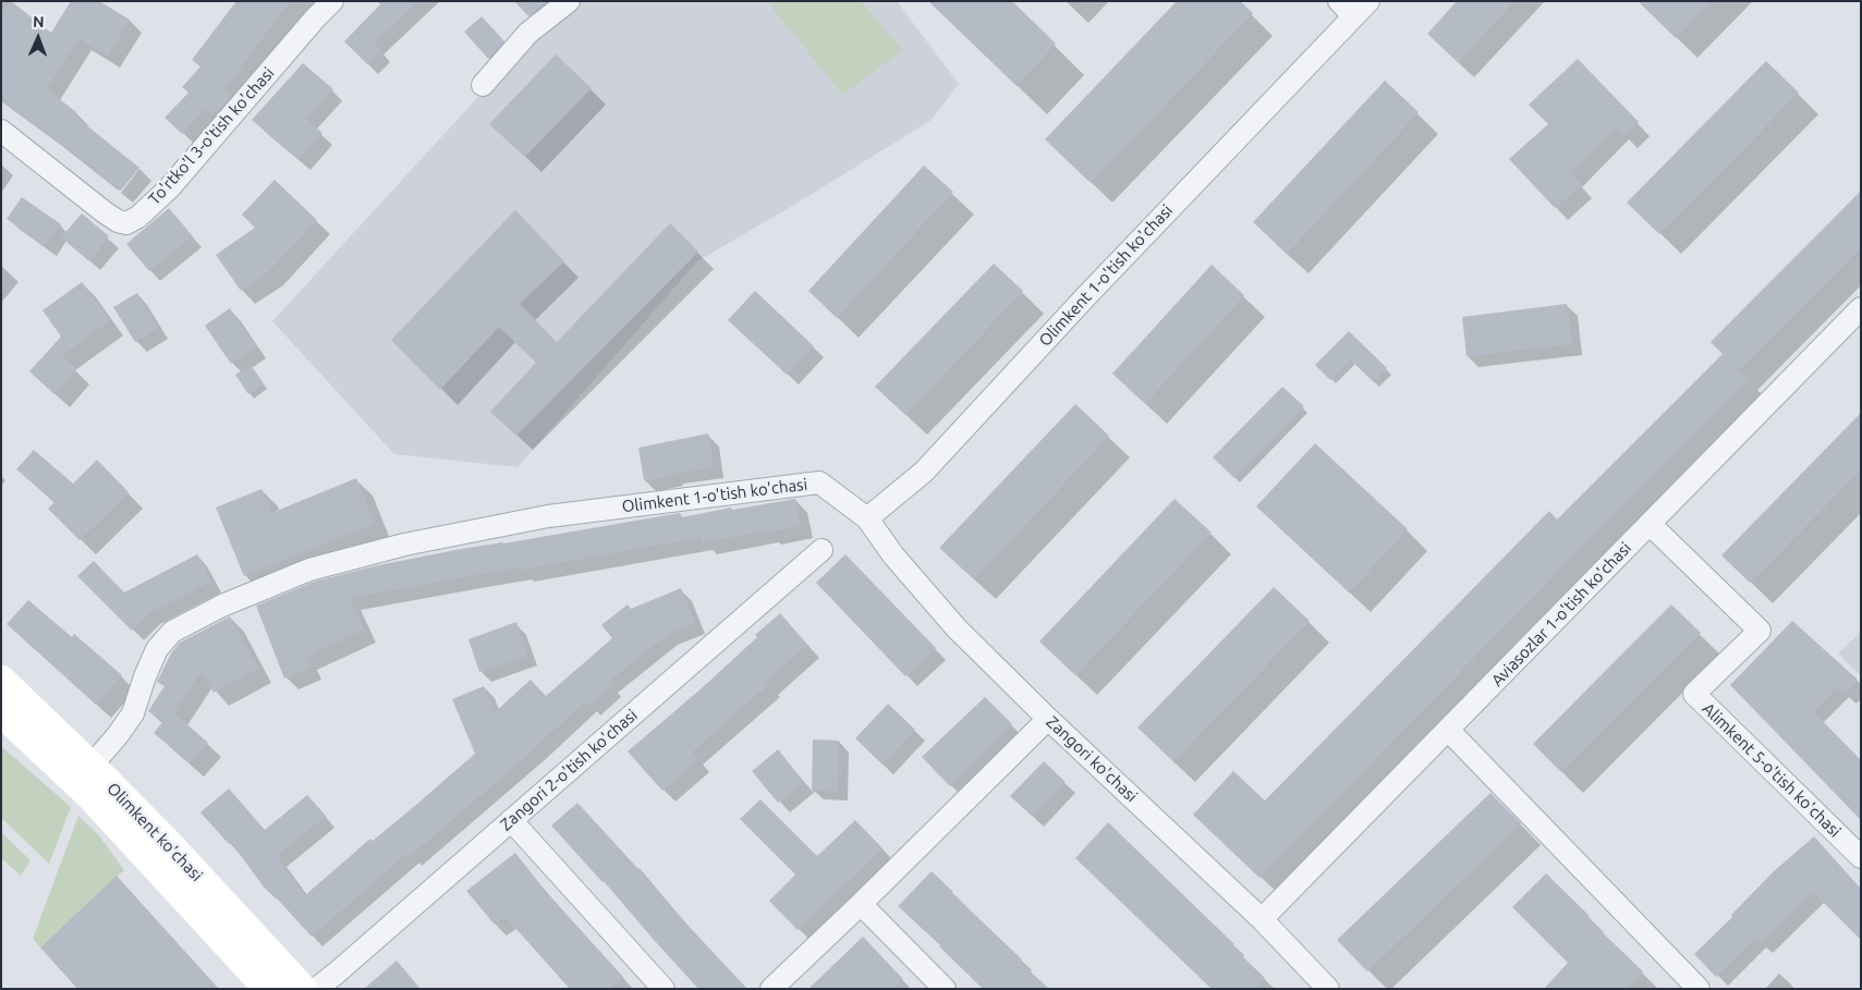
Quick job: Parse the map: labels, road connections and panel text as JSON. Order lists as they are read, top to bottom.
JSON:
{
  "streets": {
    "main road": ["Olimkent ko'chasi"],
    "street": [
      "To'rtko'l 3-o'tish ko'chasi",
      "Olimkent 1-o'tish ko'chasi",
      "Aviasozlar 1-o'tish ko'chasi",
      "Zangori ko'chasi",
      "Zangori 2-o'tish ko'chasi",
      "Alimkent 5-o'tish ko'chasi"
    ]
  },
  "crossings": [
    ["Olimkent 1-o'tish ko'chasi", "Zangori ko'chasi"],
    ["Olimkent 1-o'tish ko'chasi", "Olimkent ko'chasi"],
    ["Aviasozlar 1-o'tish ko'chasi", "Zangori ko'chasi"],
    ["Aviasozlar 1-o'tish ko'chasi", "Alimkent 5-o'tish ko'chasi"]
  ],
  "north": "top"
}
